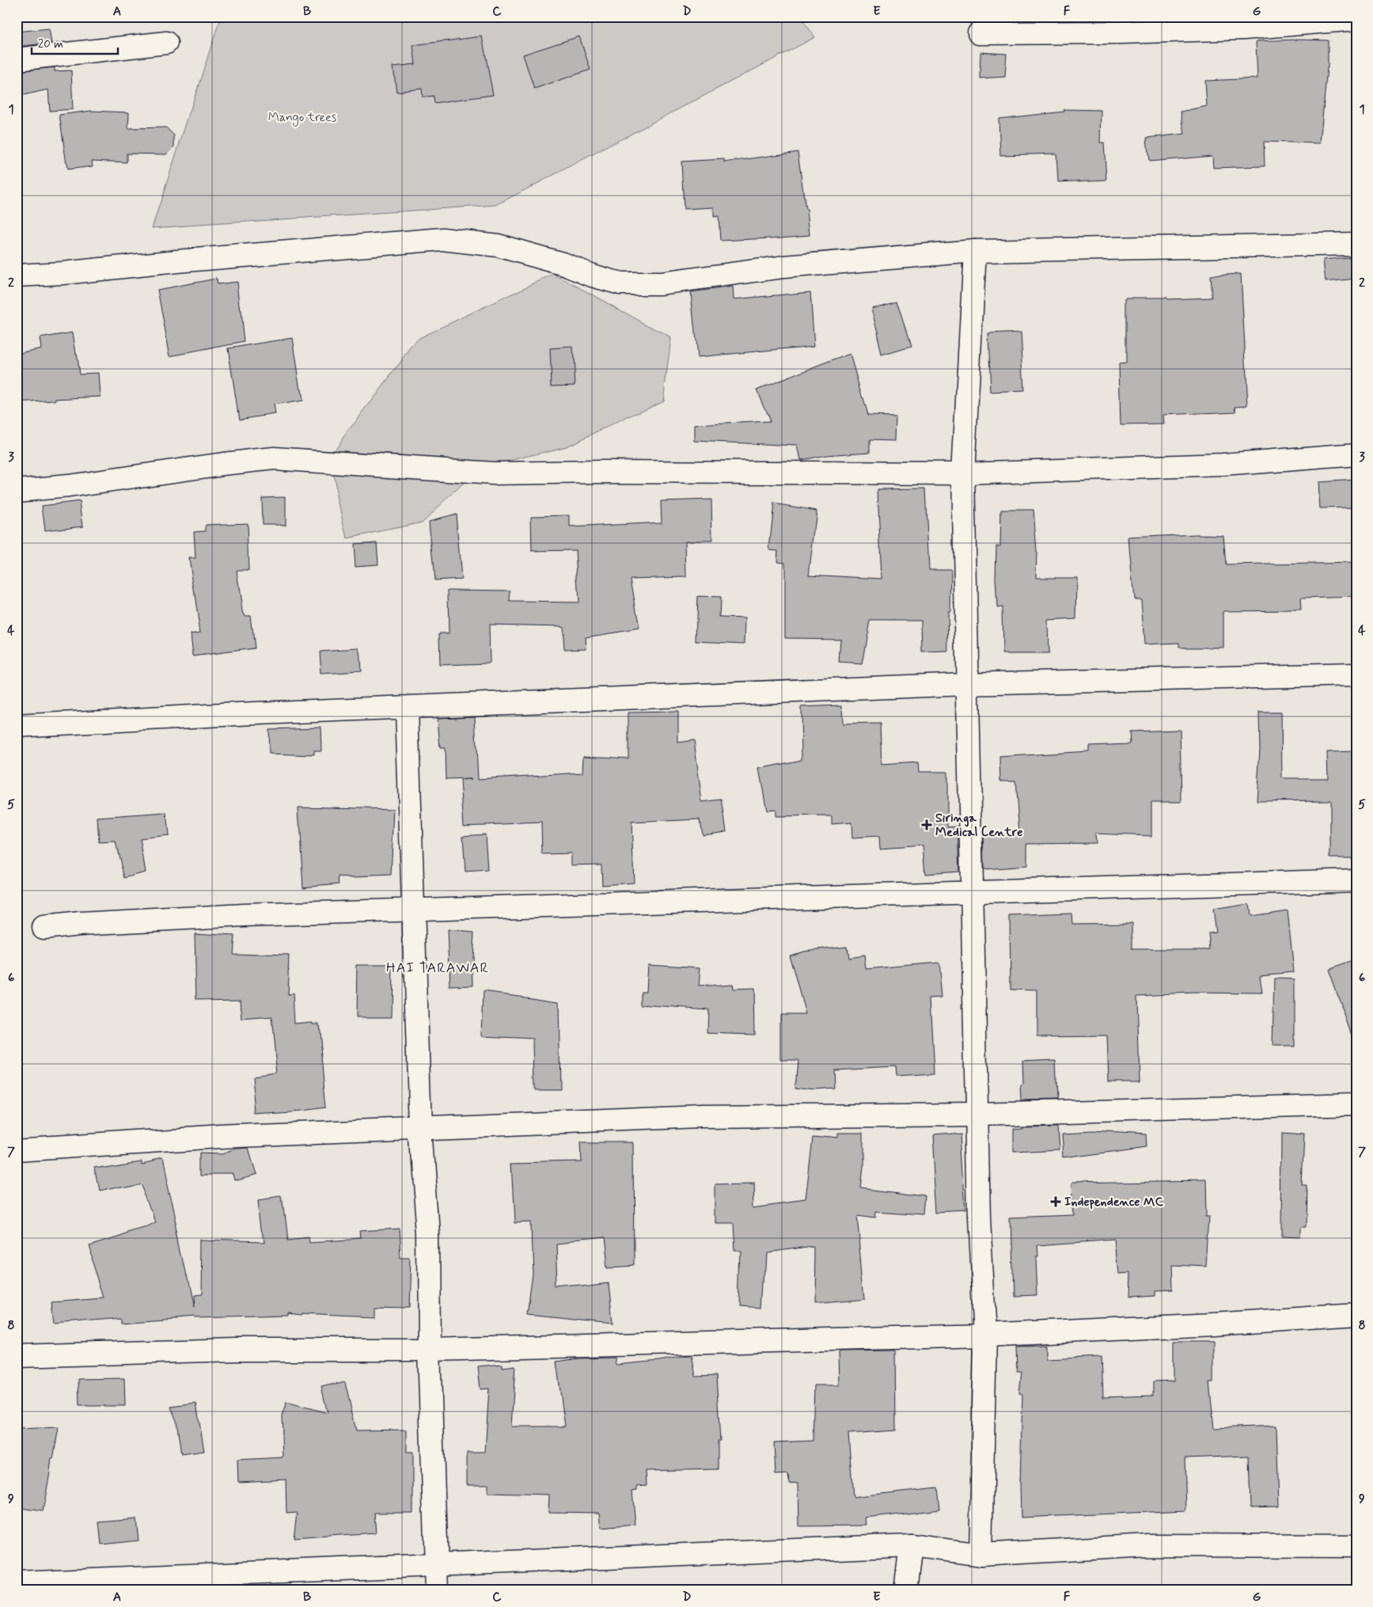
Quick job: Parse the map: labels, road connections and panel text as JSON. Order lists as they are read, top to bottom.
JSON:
{
  "districts": ["HAI TARAWAR"],
  "parks": ["Mango trees"],
  "places": {
    "health": ["Siringa Medical Centre", "Independence MC"]
  },
  "scale_bar": "20 m",
  "grid": {
    "columns": [
      "A",
      "B",
      "C",
      "D",
      "E",
      "F",
      "G"
    ],
    "rows": [
      "1",
      "2",
      "3",
      "4",
      "5",
      "6",
      "7",
      "8",
      "9"
    ]
  }
}
